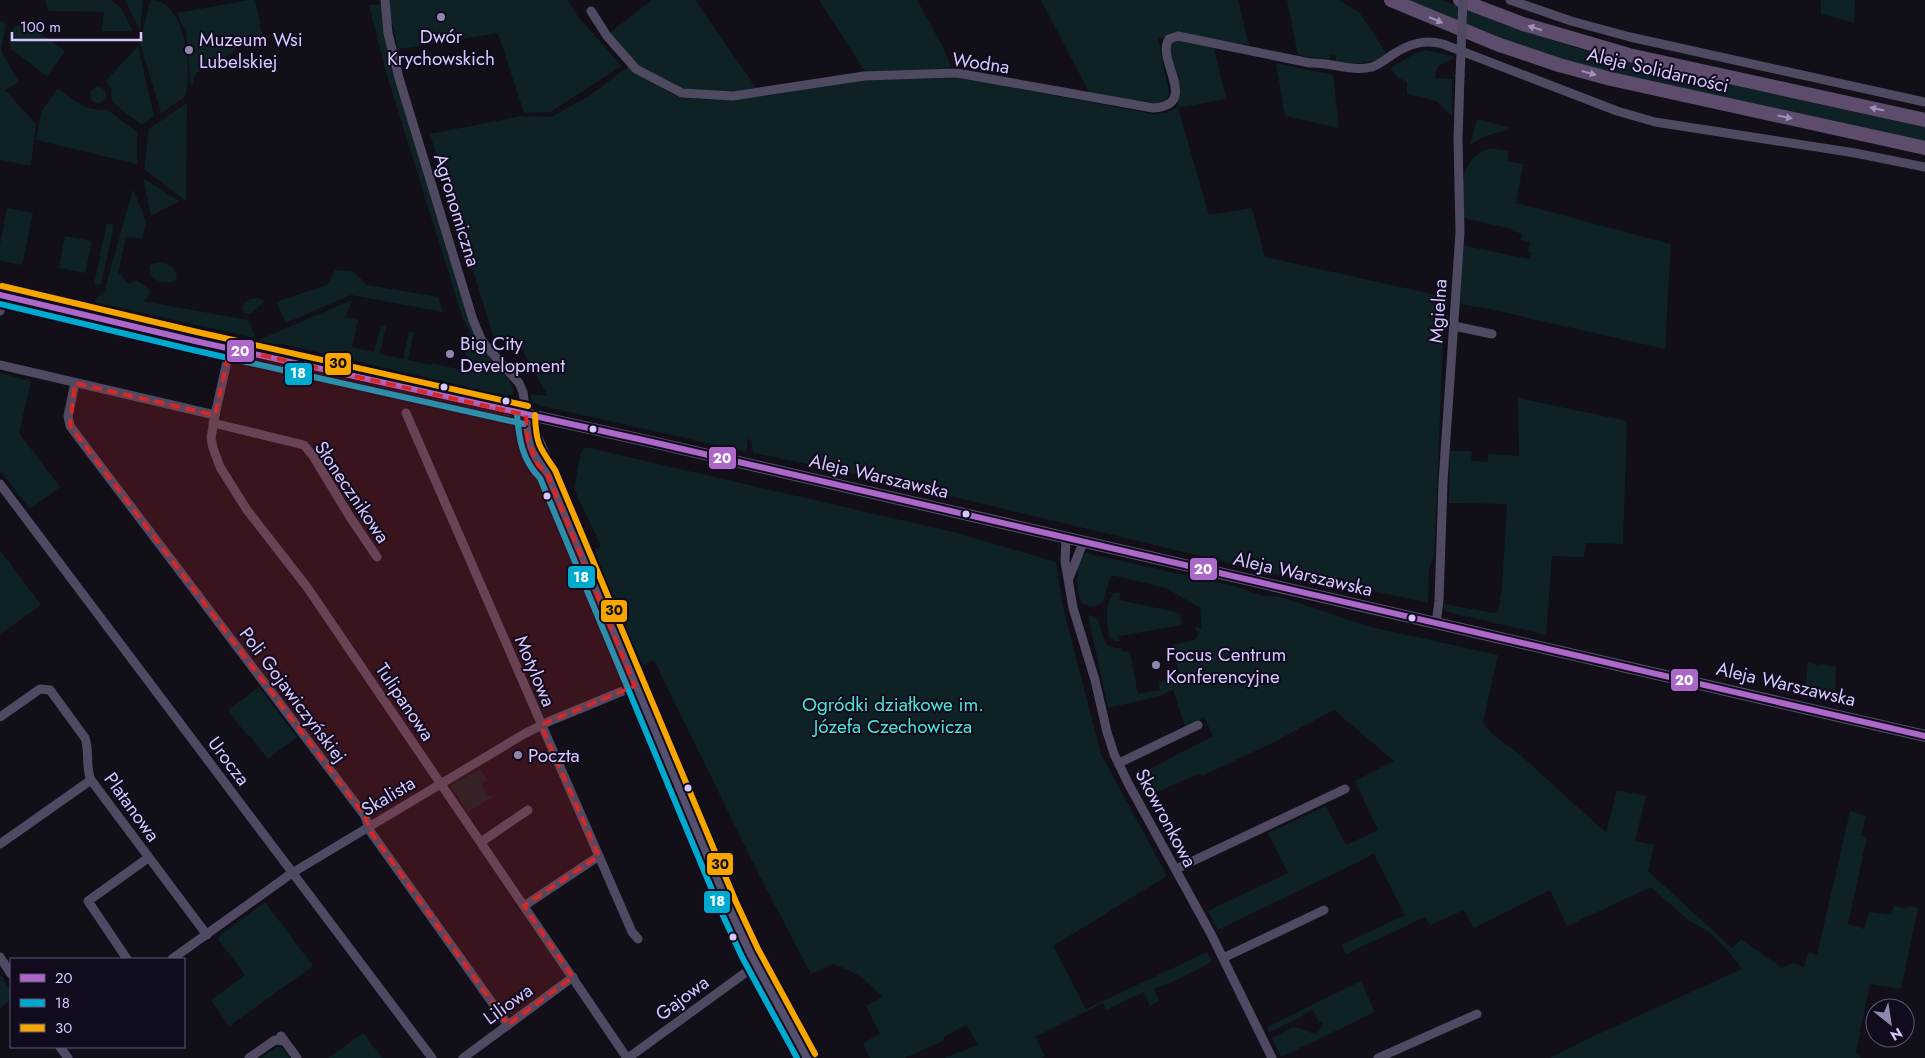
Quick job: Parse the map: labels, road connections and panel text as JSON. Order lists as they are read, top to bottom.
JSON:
{
  "streets": {
    "main road": ["Aleja Solidarności"],
    "street": [
      "Wodna",
      "Agronomiczna",
      "Mgielna",
      "Aleja Warszawska",
      "Słonecznikowa",
      "Motylowa",
      "Poli Gojawiczyńskiej",
      "Tulipanowa",
      "Urocza",
      "Skalista",
      "Platanowa",
      "Skowronkowa",
      "Gajowa",
      "Liliowa"
    ]
  },
  "crossings": [
    ["Aleja Solidarności", "Mgielna"],
    ["Agronomiczna", "Aleja Warszawska"],
    ["Mgielna", "Aleja Warszawska"],
    ["Aleja Warszawska", "Tulipanowa"],
    ["Aleja Warszawska", "Skowronkowa"],
    ["Słonecznikowa", "Poli Gojawiczyńskiej"],
    ["Słonecznikowa", "Tulipanowa"],
    ["Motylowa", "Skalista"],
    ["Poli Gojawiczyńskiej", "Skalista"],
    ["Poli Gojawiczyńskiej", "Liliowa"],
    ["Tulipanowa", "Skalista"],
    ["Tulipanowa", "Gajowa"],
    ["Tulipanowa", "Liliowa"],
    ["Urocza", "Skalista"],
    ["Skalista", "Platanowa"]
  ],
  "parks": ["Ogródki działkowe im. Józefa Czechowicza"],
  "places": [
    "Dwór Krychowskich",
    "Muzeum Wsi Lubelskiej",
    "Big City Development",
    "Focus Centrum Konferencyjne",
    "Poczta"
  ],
  "lines": ["transit line 30", "transit line 20", "transit line 18"],
  "legend": ["20", "18", "30"],
  "scale_bar": "100 m",
  "north": "bottom right"
}
